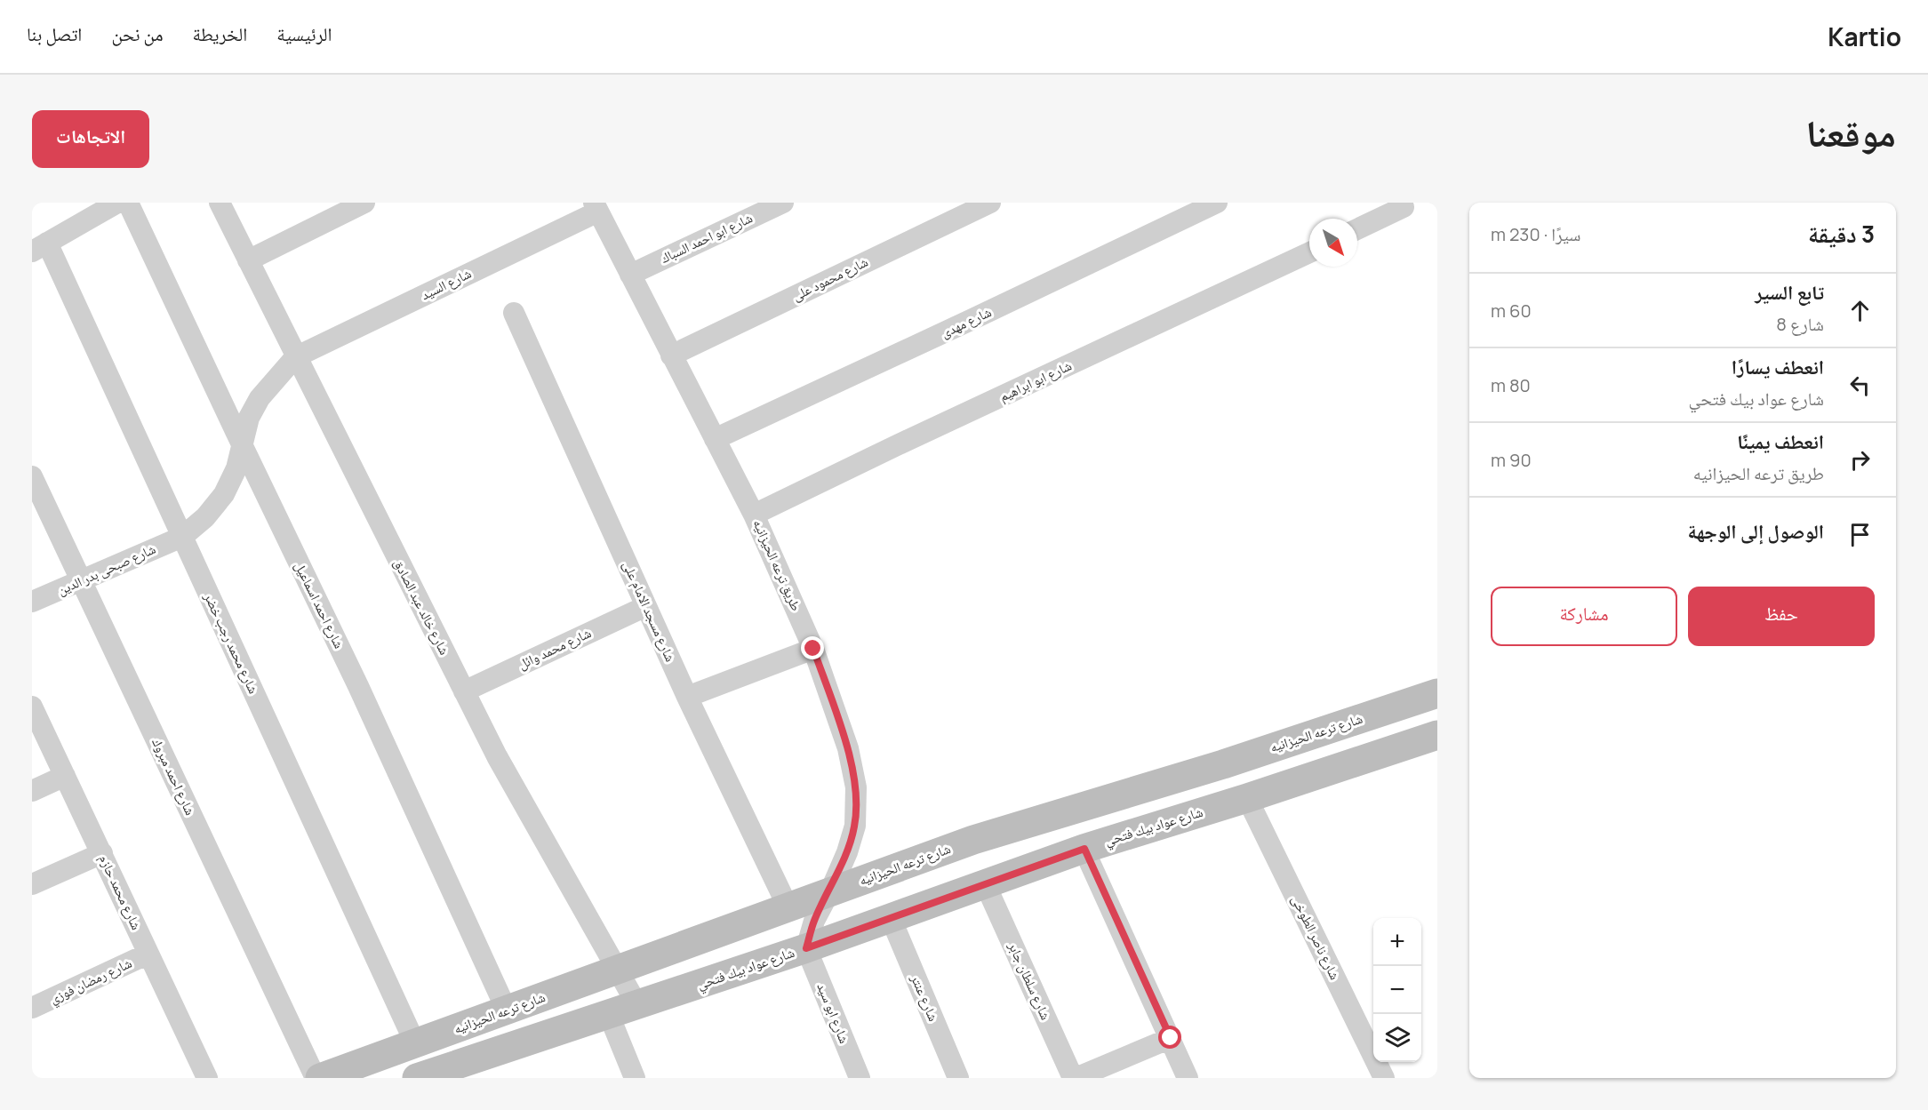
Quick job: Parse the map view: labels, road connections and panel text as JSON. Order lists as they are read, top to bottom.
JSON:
{
  "streets": {
    "street": [
      "شارع ابو احمد السباك",
      "شارع محمود على",
      "شارع السيد",
      "شارع مهدى",
      "شارع ابو ابراهيم",
      "طريق ترعه الحيزانيه",
      "شارع صبحى بدر الدين",
      "شارع احمد اسماعيل",
      "شارع خالد عبد الصادق",
      "شارع مسجد الامام على",
      "شارع محمد رجب خضر",
      "شارع محمد وائل",
      "شارع ترعه الحيزانيه",
      "شارع احمد مبروك",
      "شارع عواد بيك فتحي",
      "شارع محمد حازم",
      "شارع ناصر الطوخى",
      "شارع رمضان فوزي",
      "شارع سلطان جابر",
      "شارع عنتر",
      "شارع ابو سيد"
    ]
  },
  "crossings": [
    ["شارع ابو احمد السباك", "طريق ترعه الحيزانيه"],
    ["شارع محمود على", "طريق ترعه الحيزانيه"],
    ["شارع السيد", "طريق ترعه الحيزانيه"],
    ["شارع السيد", "شارع صبحى بدر الدين"],
    ["شارع السيد", "شارع خالد عبد الصادق"],
    ["شارع مهدى", "طريق ترعه الحيزانيه"],
    ["شارع ابو ابراهيم", "طريق ترعه الحيزانيه"],
    ["طريق ترعه الحيزانيه", "شارع ترعه الحيزانيه"],
    ["طريق ترعه الحيزانيه", "شارع عواد بيك فتحي"],
    ["طريق ترعه الحيزانيه", "شارع ابو سيد"],
    ["شارع صبحى بدر الدين", "شارع احمد اسماعيل"],
    ["شارع صبحى بدر الدين", "شارع خالد عبد الصادق"],
    ["شارع صبحى بدر الدين", "شارع محمد رجب خضر"],
    ["شارع صبحى بدر الدين", "شارع احمد مبروك"],
    ["شارع احمد اسماعيل", "شارع ترعه الحيزانيه"],
    ["شارع خالد عبد الصادق", "شارع محمد وائل"],
    ["شارع خالد عبد الصادق", "شارع ترعه الحيزانيه"],
    ["شارع خالد عبد الصادق", "شارع عواد بيك فتحي"],
    ["شارع مسجد الامام على", "شارع محمد وائل"],
    ["شارع مسجد الامام على", "شارع ترعه الحيزانيه"],
    ["شارع محمد رجب خضر", "شارع ترعه الحيزانيه"],
    ["شارع عواد بيك فتحي", "شارع ناصر الطوخى"],
    ["شارع عواد بيك فتحي", "شارع سلطان جابر"],
    ["شارع عواد بيك فتحي", "شارع عنتر"],
    ["شارع عواد بيك فتحي", "شارع ابو سيد"],
    ["شارع محمد حازم", "شارع رمضان فوزي"]
  ],
  "north": "bottom right",
  "page": {
    "header": "Kartio",
    "nav": [
      "الرئيسية",
      "الخريطة",
      "من نحن",
      "اتصل بنا"
    ],
    "title": "موقعنا",
    "buttons": [
      "الاتجاهات",
      ["حفظ", "مشاركة"]
    ],
    "heading": ["3 دقيقة", "سيرًا · 230 m"],
    "list": [
      ["تابع السير", "شارع 8", "60 m"],
      ["انعطف يسارًا", "شارع عواد بيك فتحي", "80 m"],
      ["انعطف يمينًا", "طريق ترعه الحيزانيه", "90 m"],
      "الوصول إلى الوجهة"
    ],
    "map_buttons": ["+", "−"]
  }
}
